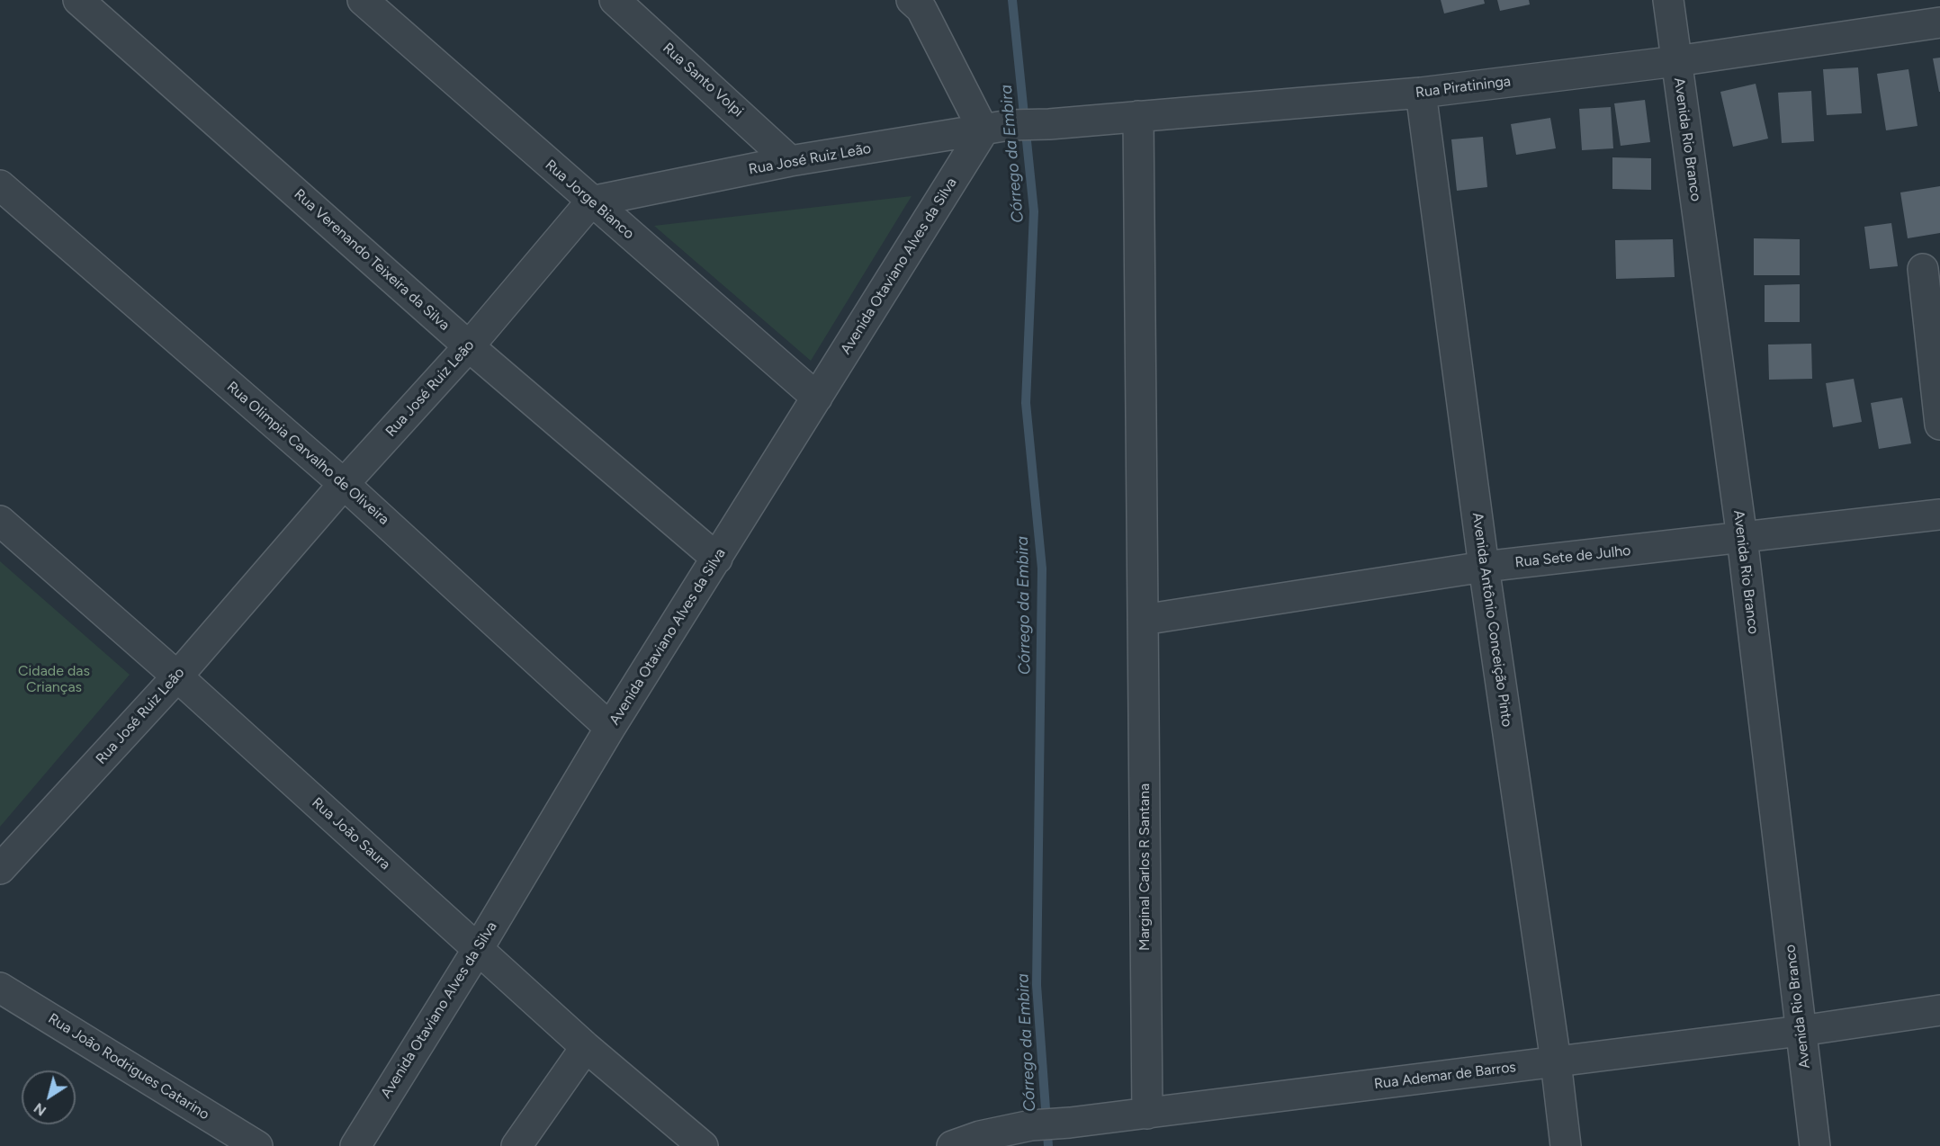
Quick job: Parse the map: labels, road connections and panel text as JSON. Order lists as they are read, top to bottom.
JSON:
{
  "streets": {
    "street": [
      "Rua Santo Volpi",
      "Rua Piratininga",
      "Avenida Rio Branco",
      "Rua José Ruiz Leão",
      "Rua Jorge Bianco",
      "Rua Verenando Teixeira da Silva",
      "Avenida Otaviano Alves da Silva",
      "Rua Olimpia Carvalho de Oliveira",
      "Rua Sete de Julho",
      "Avenida Antônio Conceição Pinto",
      "Rua João Saura",
      "Marginal Carlos R Santana",
      "Rua João Rodrigues Catarino",
      "Rua Ademar de Barros"
    ]
  },
  "crossings": [
    ["Rua Santo Volpi", "Rua José Ruiz Leão"],
    ["Rua Piratininga", "Avenida Rio Branco"],
    ["Rua Piratininga", "Rua José Ruiz Leão"],
    ["Rua Piratininga", "Avenida Otaviano Alves da Silva"],
    ["Rua Piratininga", "Avenida Antônio Conceição Pinto"],
    ["Rua Piratininga", "Marginal Carlos R Santana"],
    ["Avenida Rio Branco", "Rua Sete de Julho"],
    ["Avenida Rio Branco", "Rua Ademar de Barros"],
    ["Rua José Ruiz Leão", "Rua Jorge Bianco"],
    ["Rua José Ruiz Leão", "Rua Verenando Teixeira da Silva"],
    ["Rua José Ruiz Leão", "Avenida Otaviano Alves da Silva"],
    ["Rua José Ruiz Leão", "Rua Olimpia Carvalho de Oliveira"],
    ["Rua José Ruiz Leão", "Rua João Saura"],
    ["Rua Jorge Bianco", "Avenida Otaviano Alves da Silva"],
    ["Rua Verenando Teixeira da Silva", "Avenida Otaviano Alves da Silva"],
    ["Avenida Otaviano Alves da Silva", "Rua Olimpia Carvalho de Oliveira"],
    ["Avenida Otaviano Alves da Silva", "Rua João Saura"],
    ["Rua Sete de Julho", "Avenida Antônio Conceição Pinto"],
    ["Rua Sete de Julho", "Marginal Carlos R Santana"],
    ["Avenida Antônio Conceição Pinto", "Rua Ademar de Barros"],
    ["Marginal Carlos R Santana", "Rua Ademar de Barros"]
  ],
  "water": ["Córrego da Embira"],
  "parks": ["Cidade das Crianças"],
  "north": "bottom left"
}
